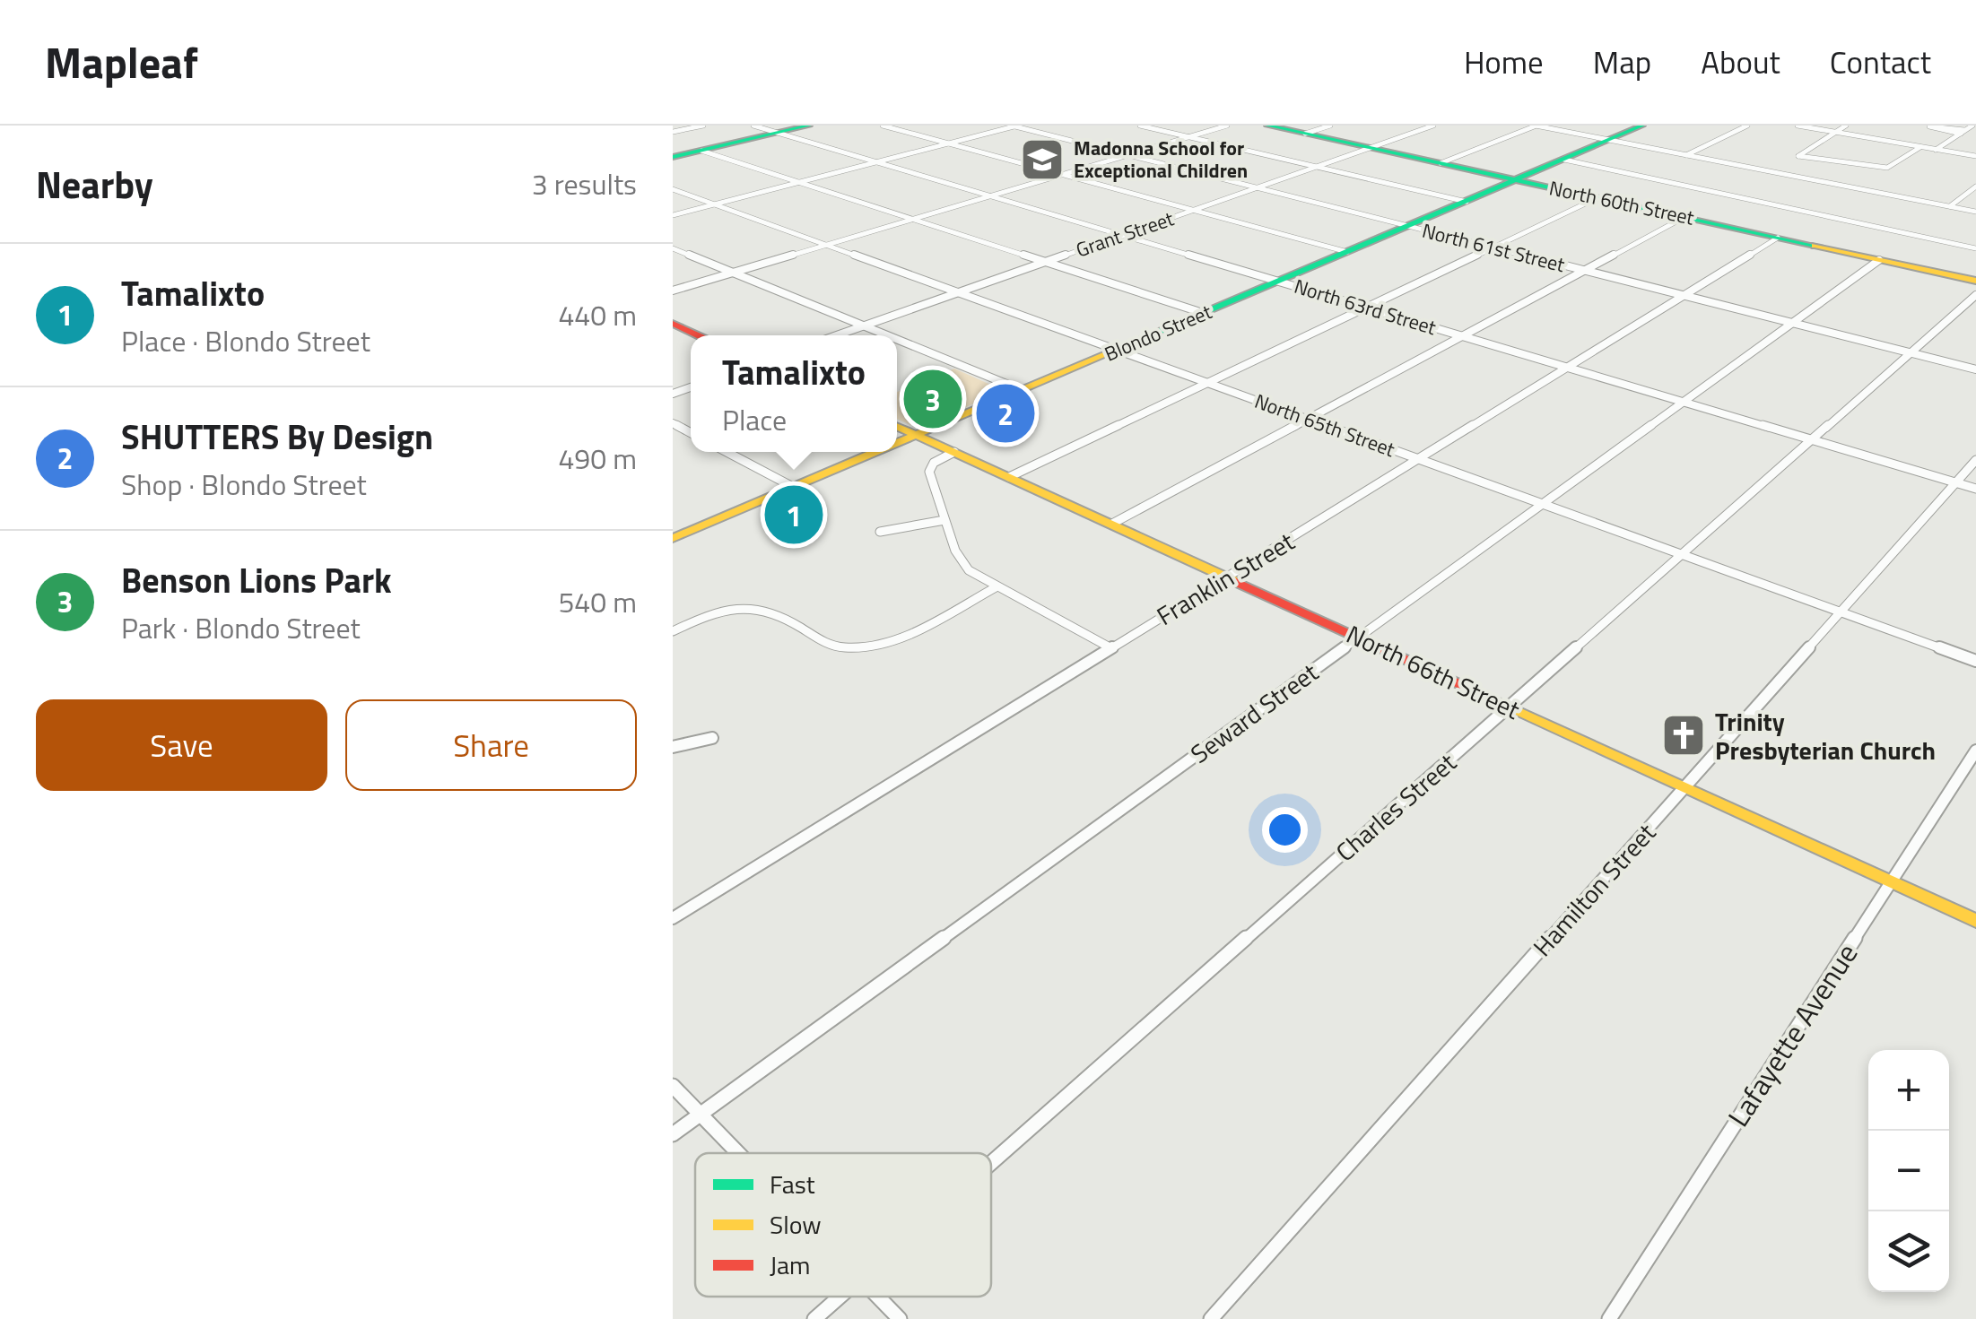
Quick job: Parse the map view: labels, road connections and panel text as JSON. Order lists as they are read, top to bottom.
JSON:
{
  "streets": {
    "street": [
      "North 60th Street",
      "Grant Street",
      "North 61st Street",
      "North 63rd Street",
      "Blondo Street",
      "North 65th Street",
      "Franklin Street",
      "North 66th Street",
      "Seward Street",
      "Charles Street",
      "Hamilton Street",
      "Lafayette Avenue"
    ]
  },
  "crossings": [
    ["North 60th Street", "Grant Street"],
    ["North 60th Street", "Blondo Street"],
    ["North 60th Street", "Franklin Street"],
    ["North 60th Street", "Seward Street"],
    ["Grant Street", "North 61st Street"],
    ["Grant Street", "North 63rd Street"],
    ["Grant Street", "North 65th Street"],
    ["North 61st Street", "Blondo Street"],
    ["North 61st Street", "Franklin Street"],
    ["North 61st Street", "Seward Street"],
    ["North 61st Street", "Charles Street"],
    ["North 63rd Street", "Blondo Street"],
    ["North 63rd Street", "Franklin Street"],
    ["North 63rd Street", "Seward Street"],
    ["North 63rd Street", "Charles Street"],
    ["North 63rd Street", "Hamilton Street"],
    ["Blondo Street", "North 65th Street"],
    ["Blondo Street", "North 66th Street"],
    ["North 65th Street", "Franklin Street"],
    ["North 65th Street", "Seward Street"],
    ["North 65th Street", "Charles Street"],
    ["North 65th Street", "Hamilton Street"],
    ["Franklin Street", "North 66th Street"],
    ["North 66th Street", "Seward Street"],
    ["North 66th Street", "Charles Street"],
    ["North 66th Street", "Hamilton Street"],
    ["North 66th Street", "Lafayette Avenue"]
  ],
  "places": {
    "school or university": ["Madonna School for Exceptional Children"],
    "church": ["Trinity Presbyterian Church"]
  },
  "legend": ["Fast", "Slow", "Jam"],
  "page": {
    "header": "Mapleaf",
    "nav": [
      "Home",
      "Map",
      "About",
      "Contact"
    ],
    "heading": ["Nearby", "3 results"],
    "list": [
      {
        "mark": "1",
        "name": "Tamalixto",
        "note": "Place · Blondo Street",
        "value": "440 m"
      },
      {
        "mark": "2",
        "name": "SHUTTERS By Design",
        "note": "Shop · Blondo Street",
        "value": "490 m"
      },
      {
        "mark": "3",
        "name": "Benson Lions Park",
        "note": "Park · Blondo Street",
        "value": "540 m"
      }
    ],
    "popup": ["Tamalixto", "Place"],
    "pins": ["3", "2", "1"],
    "buttons": ["Save", "Share"],
    "map_buttons": ["+", "−"]
  }
}
